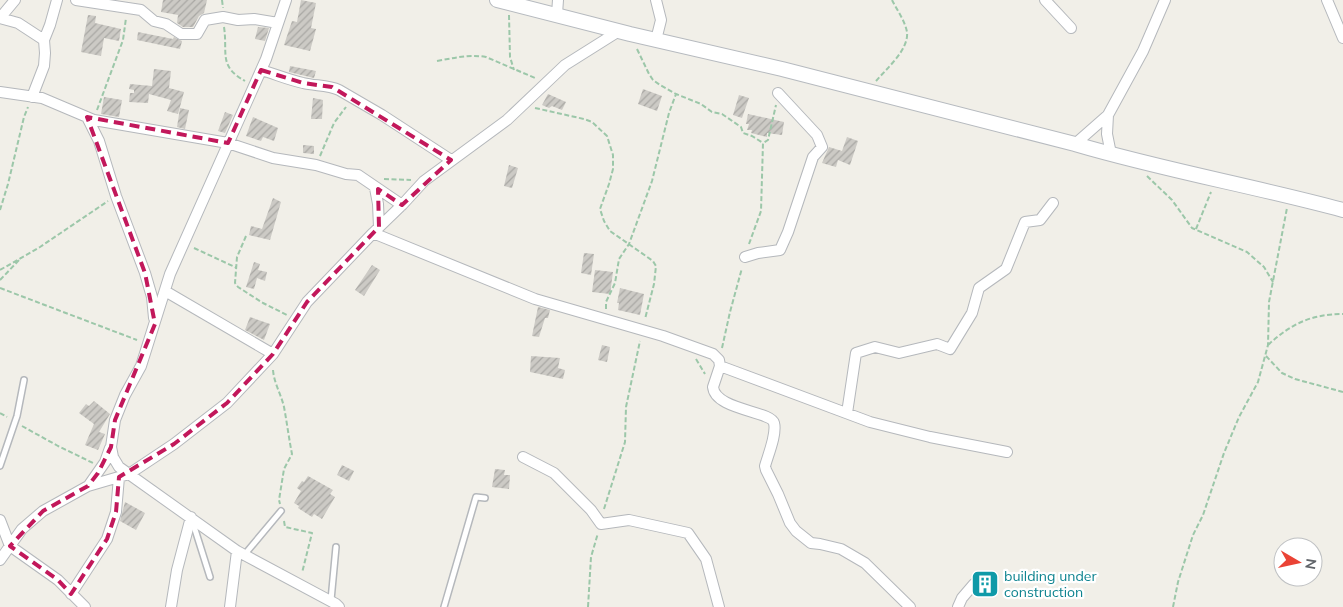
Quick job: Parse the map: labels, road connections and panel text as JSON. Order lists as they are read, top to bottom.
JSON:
{
  "places": {
    "building": ["building under construction"]
  },
  "north": "right"
}
